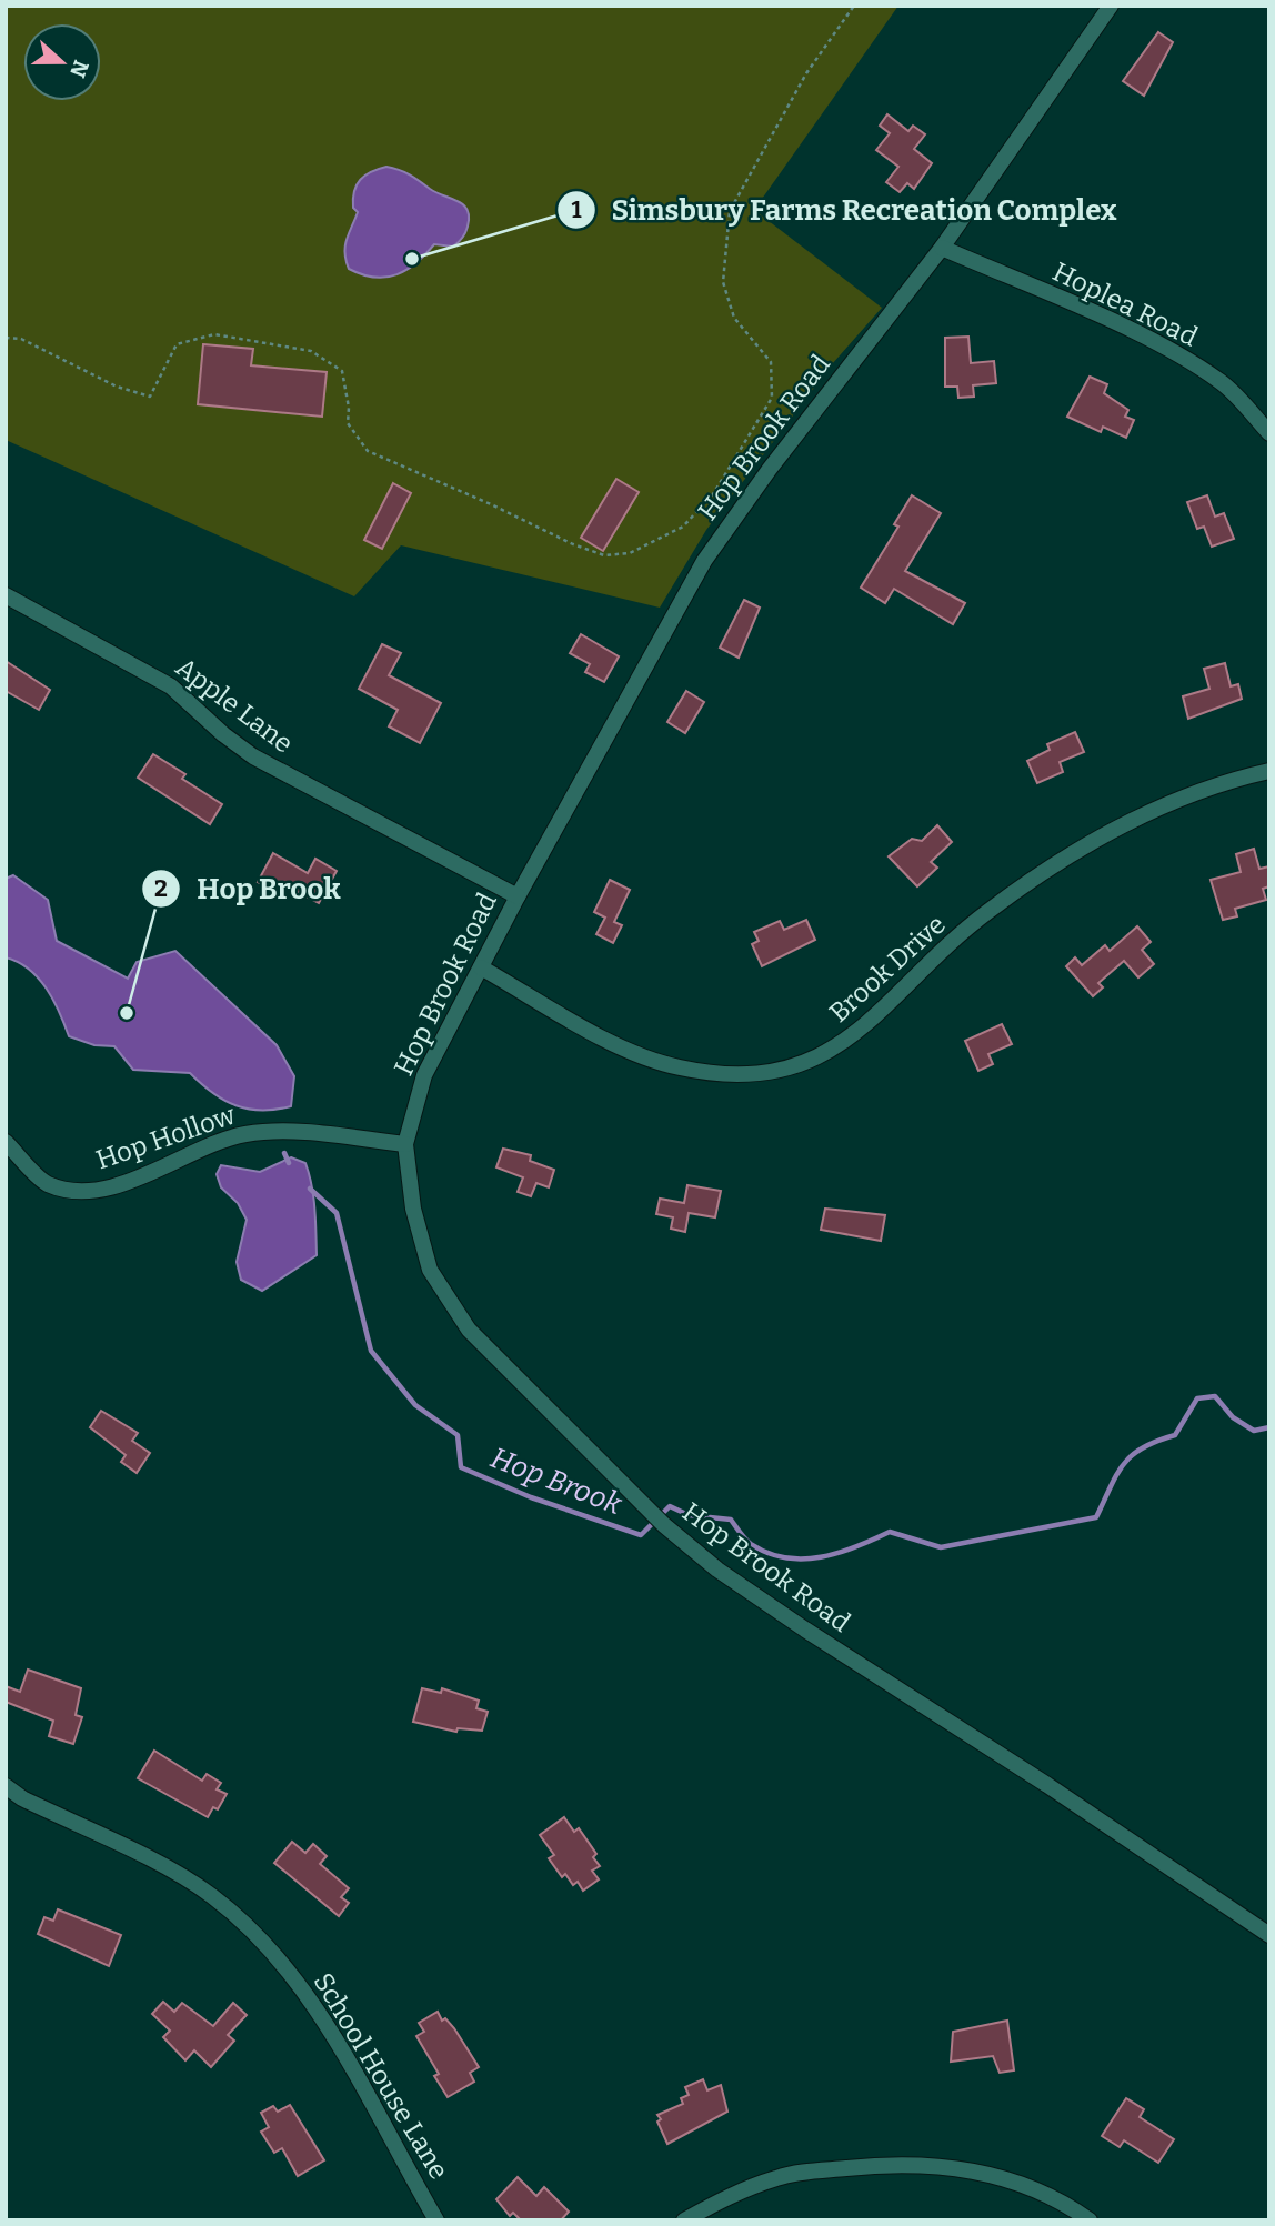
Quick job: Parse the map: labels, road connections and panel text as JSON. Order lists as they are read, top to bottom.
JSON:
{
  "streets": {
    "street": [
      "Hoplea Road",
      "Hop Brook Road",
      "Apple Lane",
      "Brook Drive",
      "Hop Hollow",
      "School House Lane"
    ]
  },
  "crossings": [
    ["Hoplea Road", "Hop Brook Road"],
    ["Hop Brook Road", "Apple Lane"],
    ["Hop Brook Road", "Brook Drive"],
    ["Hop Brook Road", "Hop Hollow"]
  ],
  "water": ["Hop Brook"],
  "places": ["Simsbury Farms Recreation Complex", "Hop Brook"],
  "north": "right"
}
